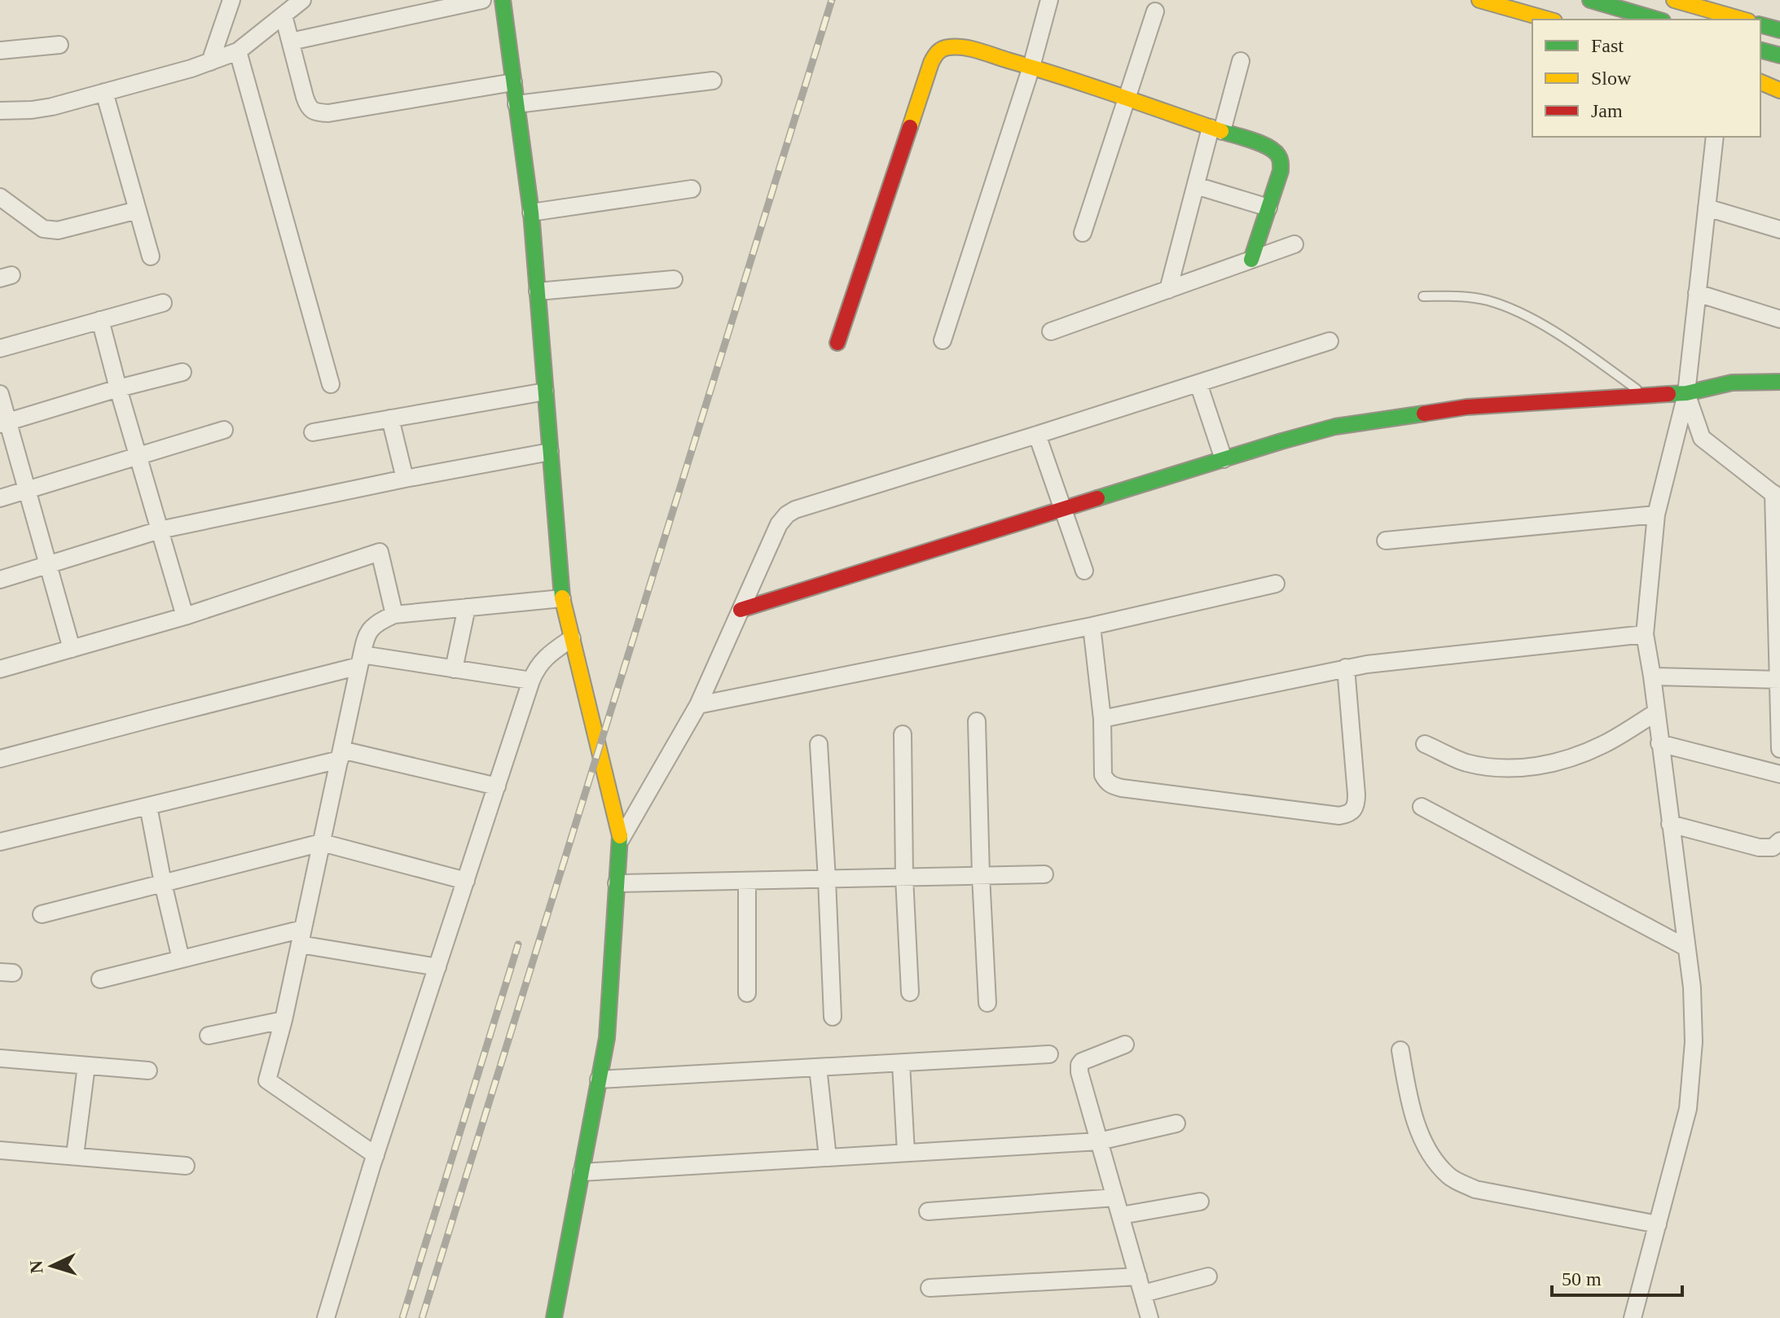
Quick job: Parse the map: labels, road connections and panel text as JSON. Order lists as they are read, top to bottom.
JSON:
{
  "legend": ["Fast", "Slow", "Jam"],
  "scale_bar": "50 m",
  "north": "left"
}
